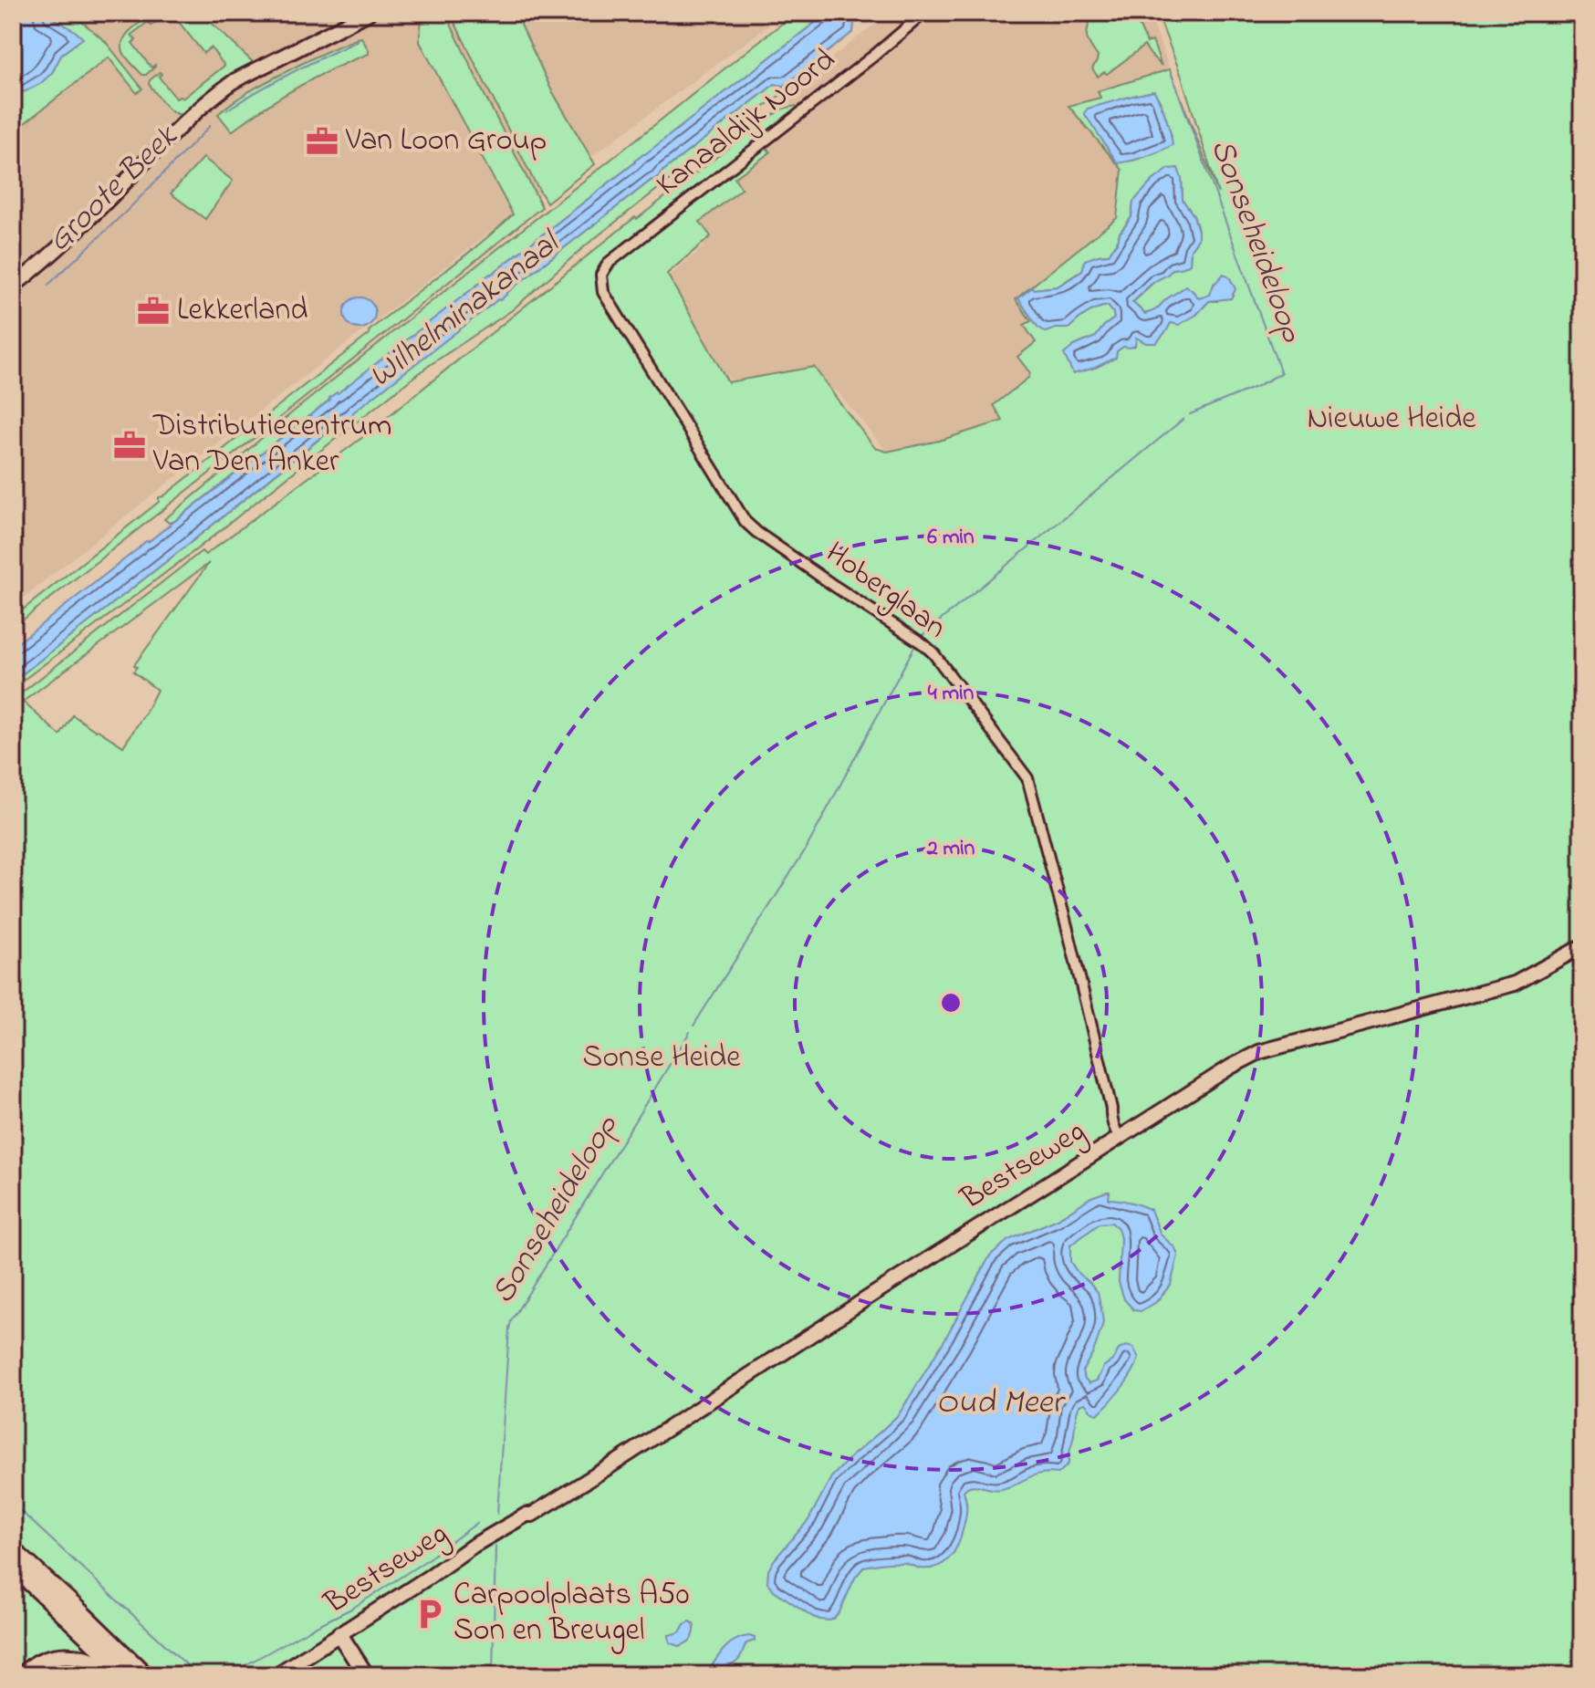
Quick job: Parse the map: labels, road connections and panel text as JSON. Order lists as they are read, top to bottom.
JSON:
{
  "streets": {
    "main road": ["Bestseweg"],
    "street": ["Kanaaldijk Noord", "Hoberglaan"]
  },
  "crossings": [
    ["Kanaaldijk Noord", "Hoberglaan"],
    ["Hoberglaan", "Bestseweg"]
  ],
  "water": [
    "Groote Beek",
    "Sonseheideloop",
    "Wilhelminakanaal",
    "Oud Meer"
  ],
  "parks": ["Nieuwe Heide", "Sonse Heide"],
  "places": {
    "office": ["Van Loon Group", "Lekkerland", "Distributiecentrum Van Den Anker"],
    "parking": ["Carpoolplaats A50 Son en Breugel"]
  },
  "rings": ["6 min", "4 min", "2 min"]
}
